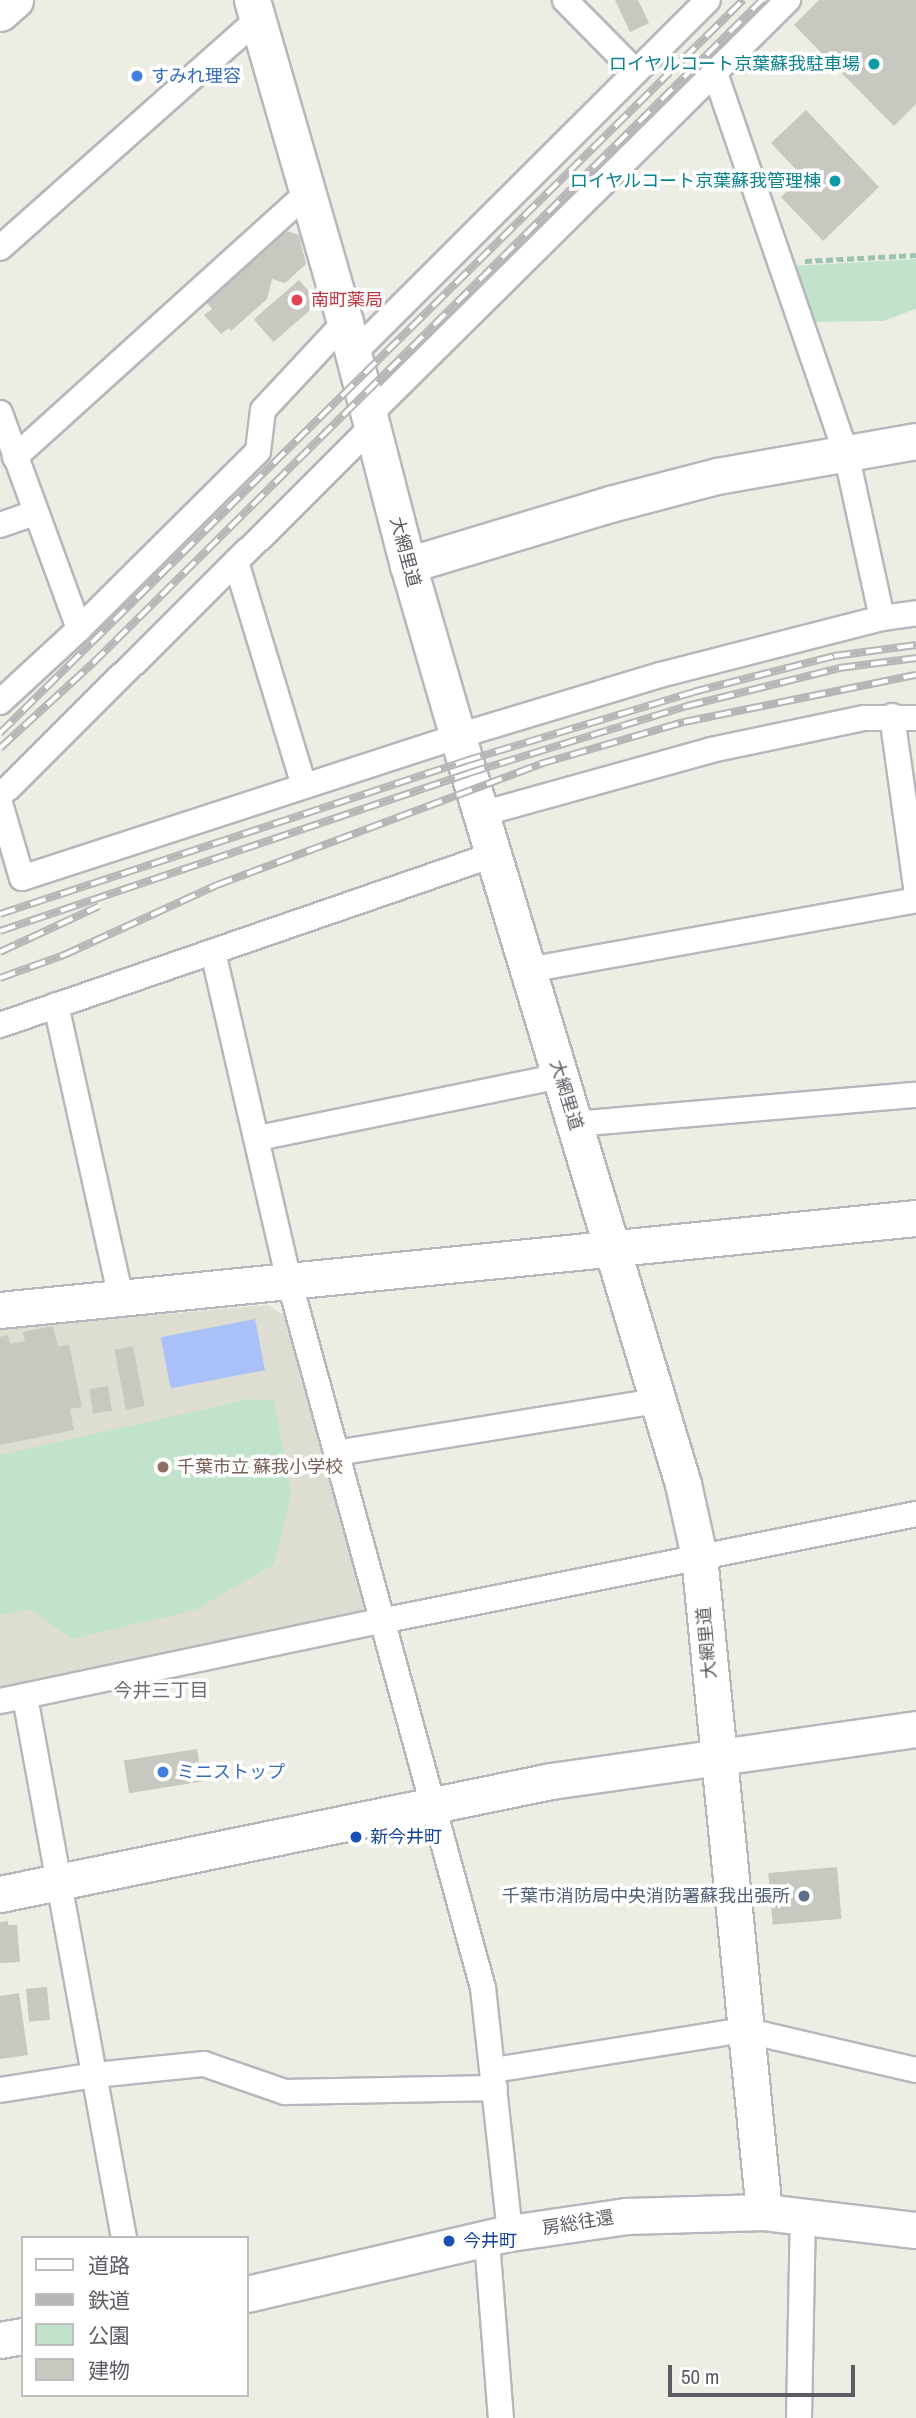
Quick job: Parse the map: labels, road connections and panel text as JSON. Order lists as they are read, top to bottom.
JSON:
{
  "streets": {
    "street": ["大網里道", "房総往還"]
  },
  "crossings": [
    ["大網里道", "房総往還"]
  ],
  "districts": ["今井三丁目"],
  "places": [
    "ロイヤルコート京葉蘇我駐車場",
    "すみれ理容",
    "ロイヤルコート京葉蘇我管理棟",
    "南町薬局",
    "千葉市立 蘇我小学校",
    "ミニストップ",
    "新今井町",
    "千葉市消防局中央消防署蘇我出張所",
    "今井町"
  ],
  "legend": [
    "道路",
    "鉄道",
    "公園",
    "建物"
  ],
  "scale_bar": "50 m"
}
